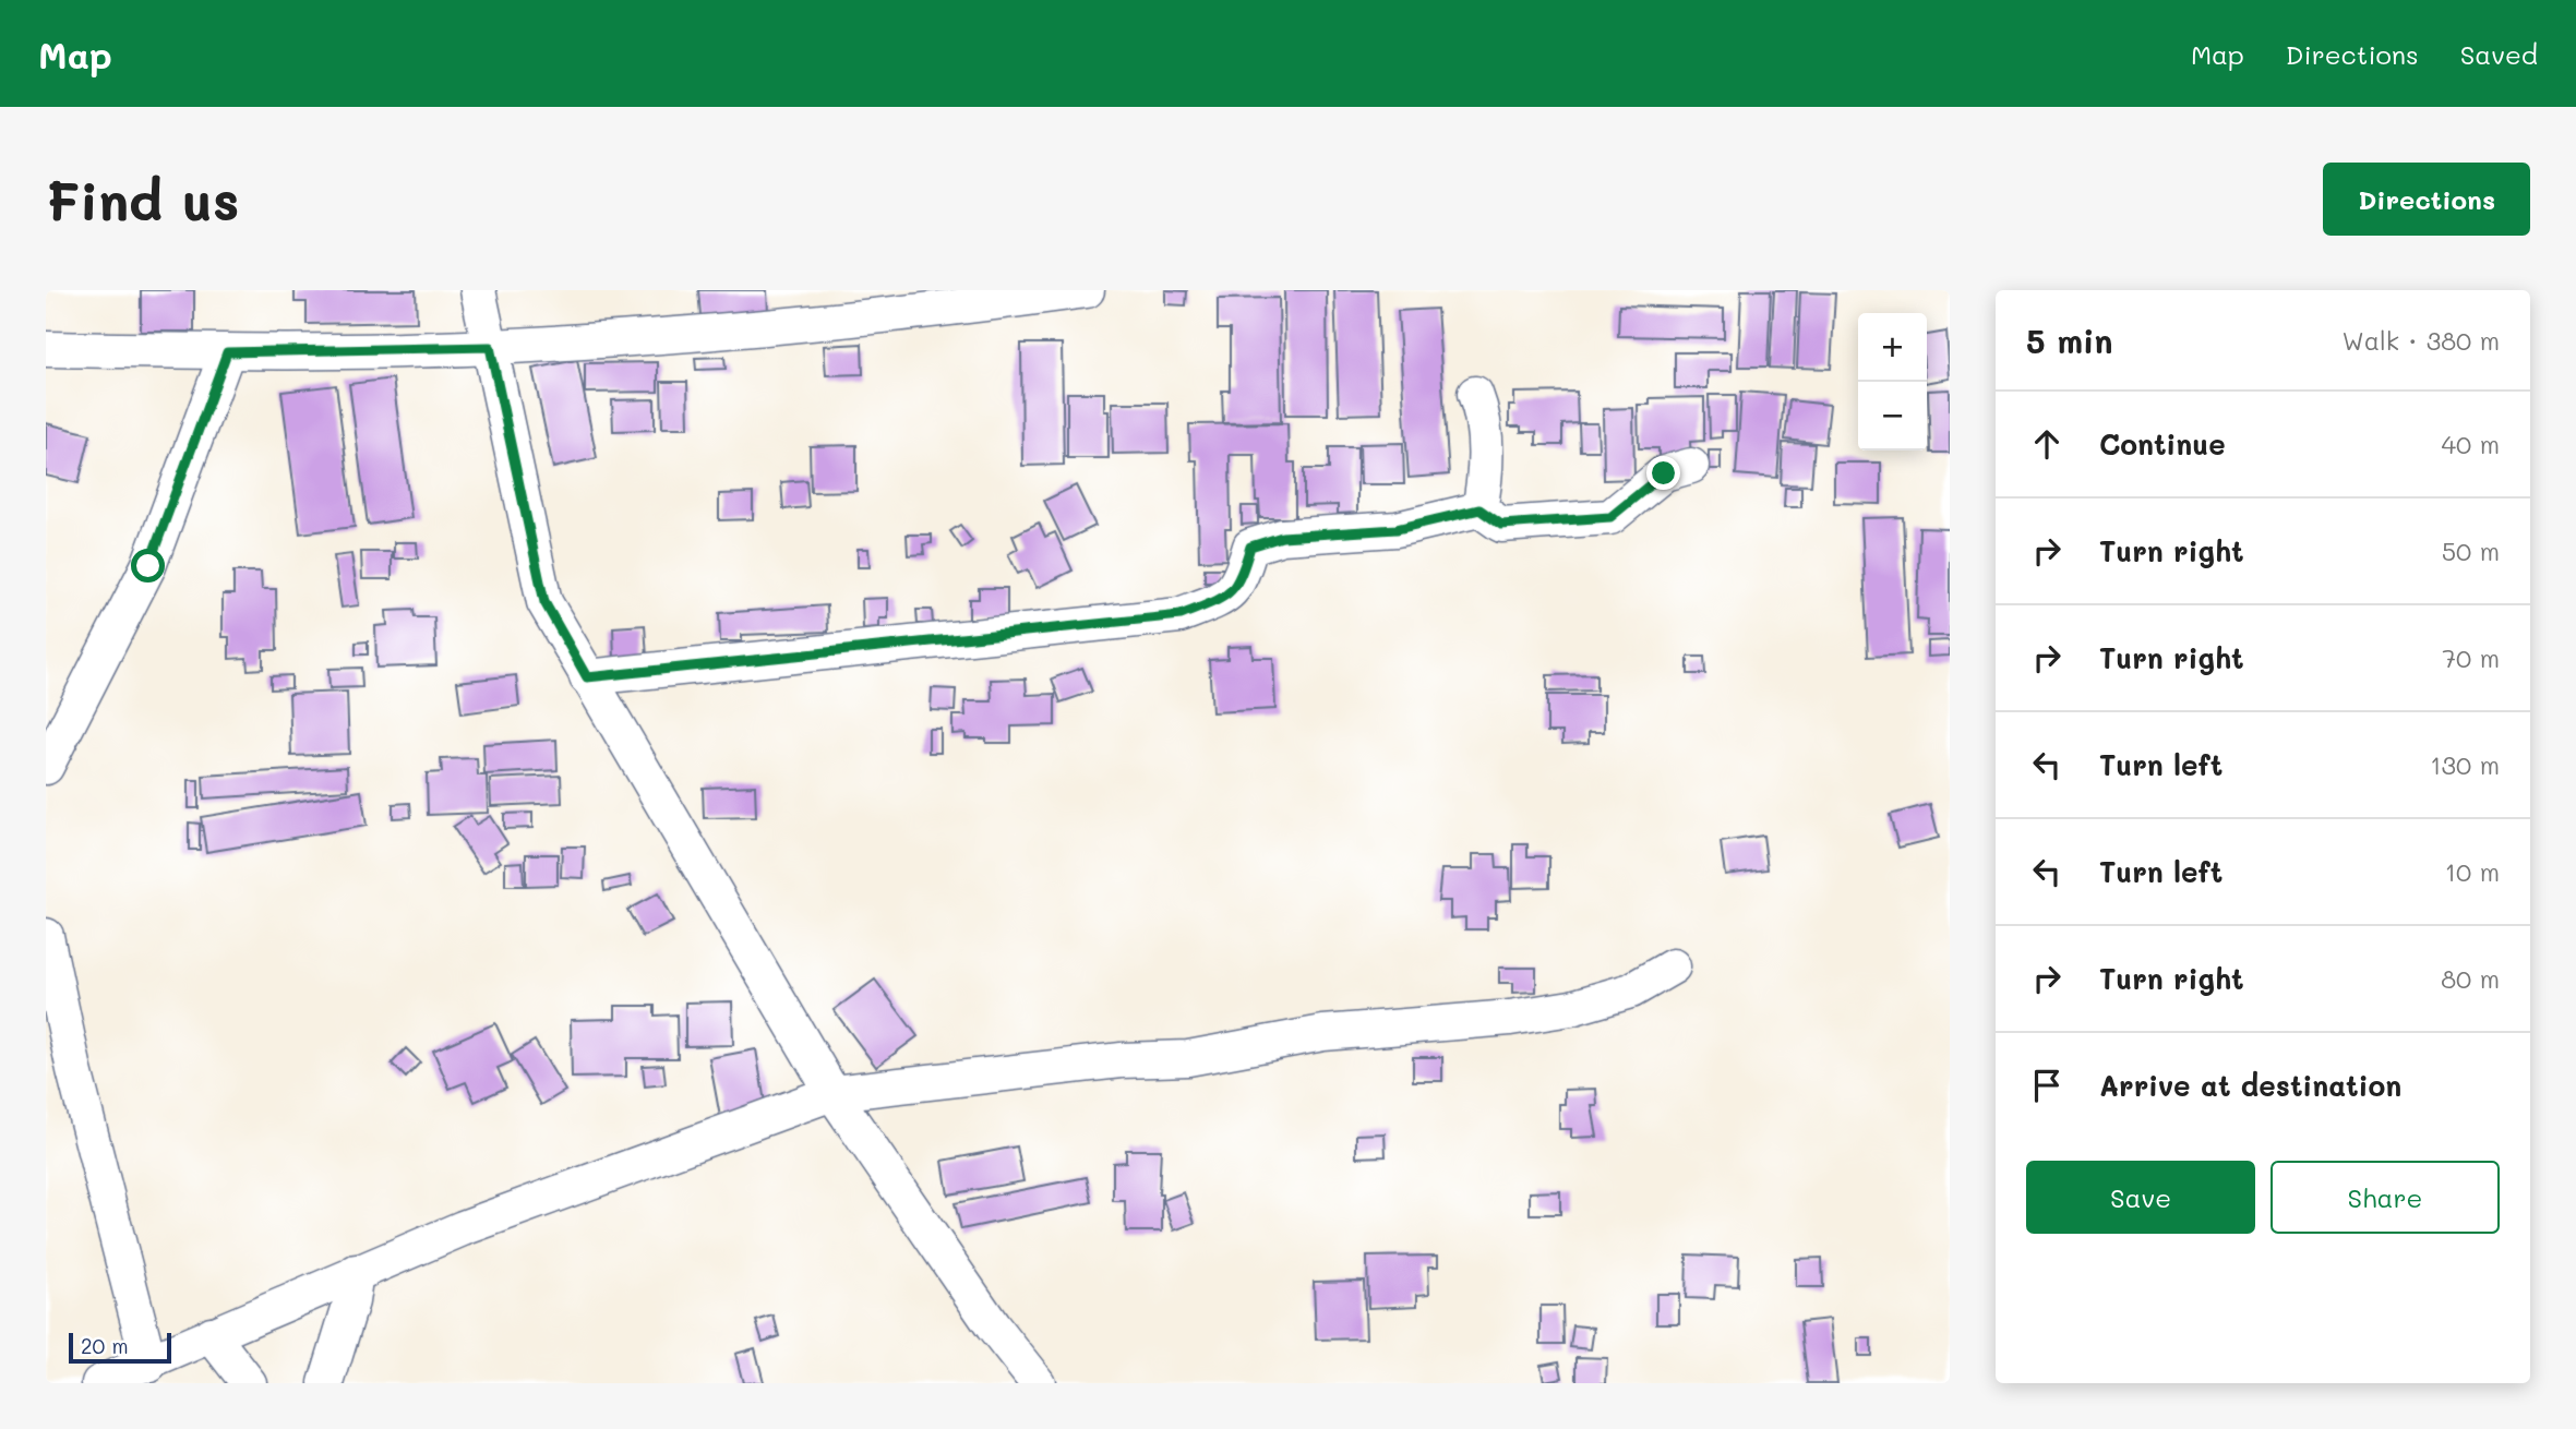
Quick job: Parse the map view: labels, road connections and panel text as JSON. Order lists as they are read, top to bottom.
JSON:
{
  "scale_bar": "20 m",
  "page": {
    "header": "Map",
    "nav": ["Map", "Directions", "Saved"],
    "buttons": [
      "Directions",
      ["Save", "Share"]
    ],
    "title": "Find us",
    "heading": ["5 min", "Walk · 380 m"],
    "map_buttons": ["+", "−"],
    "list": [
      ["Continue", "40 m"],
      ["Turn right", "50 m"],
      ["Turn right", "70 m"],
      ["Turn left", "130 m"],
      ["Turn left", "10 m"],
      ["Turn right", "80 m"],
      "Arrive at destination"
    ],
    "scale": "20 m"
  }
}
